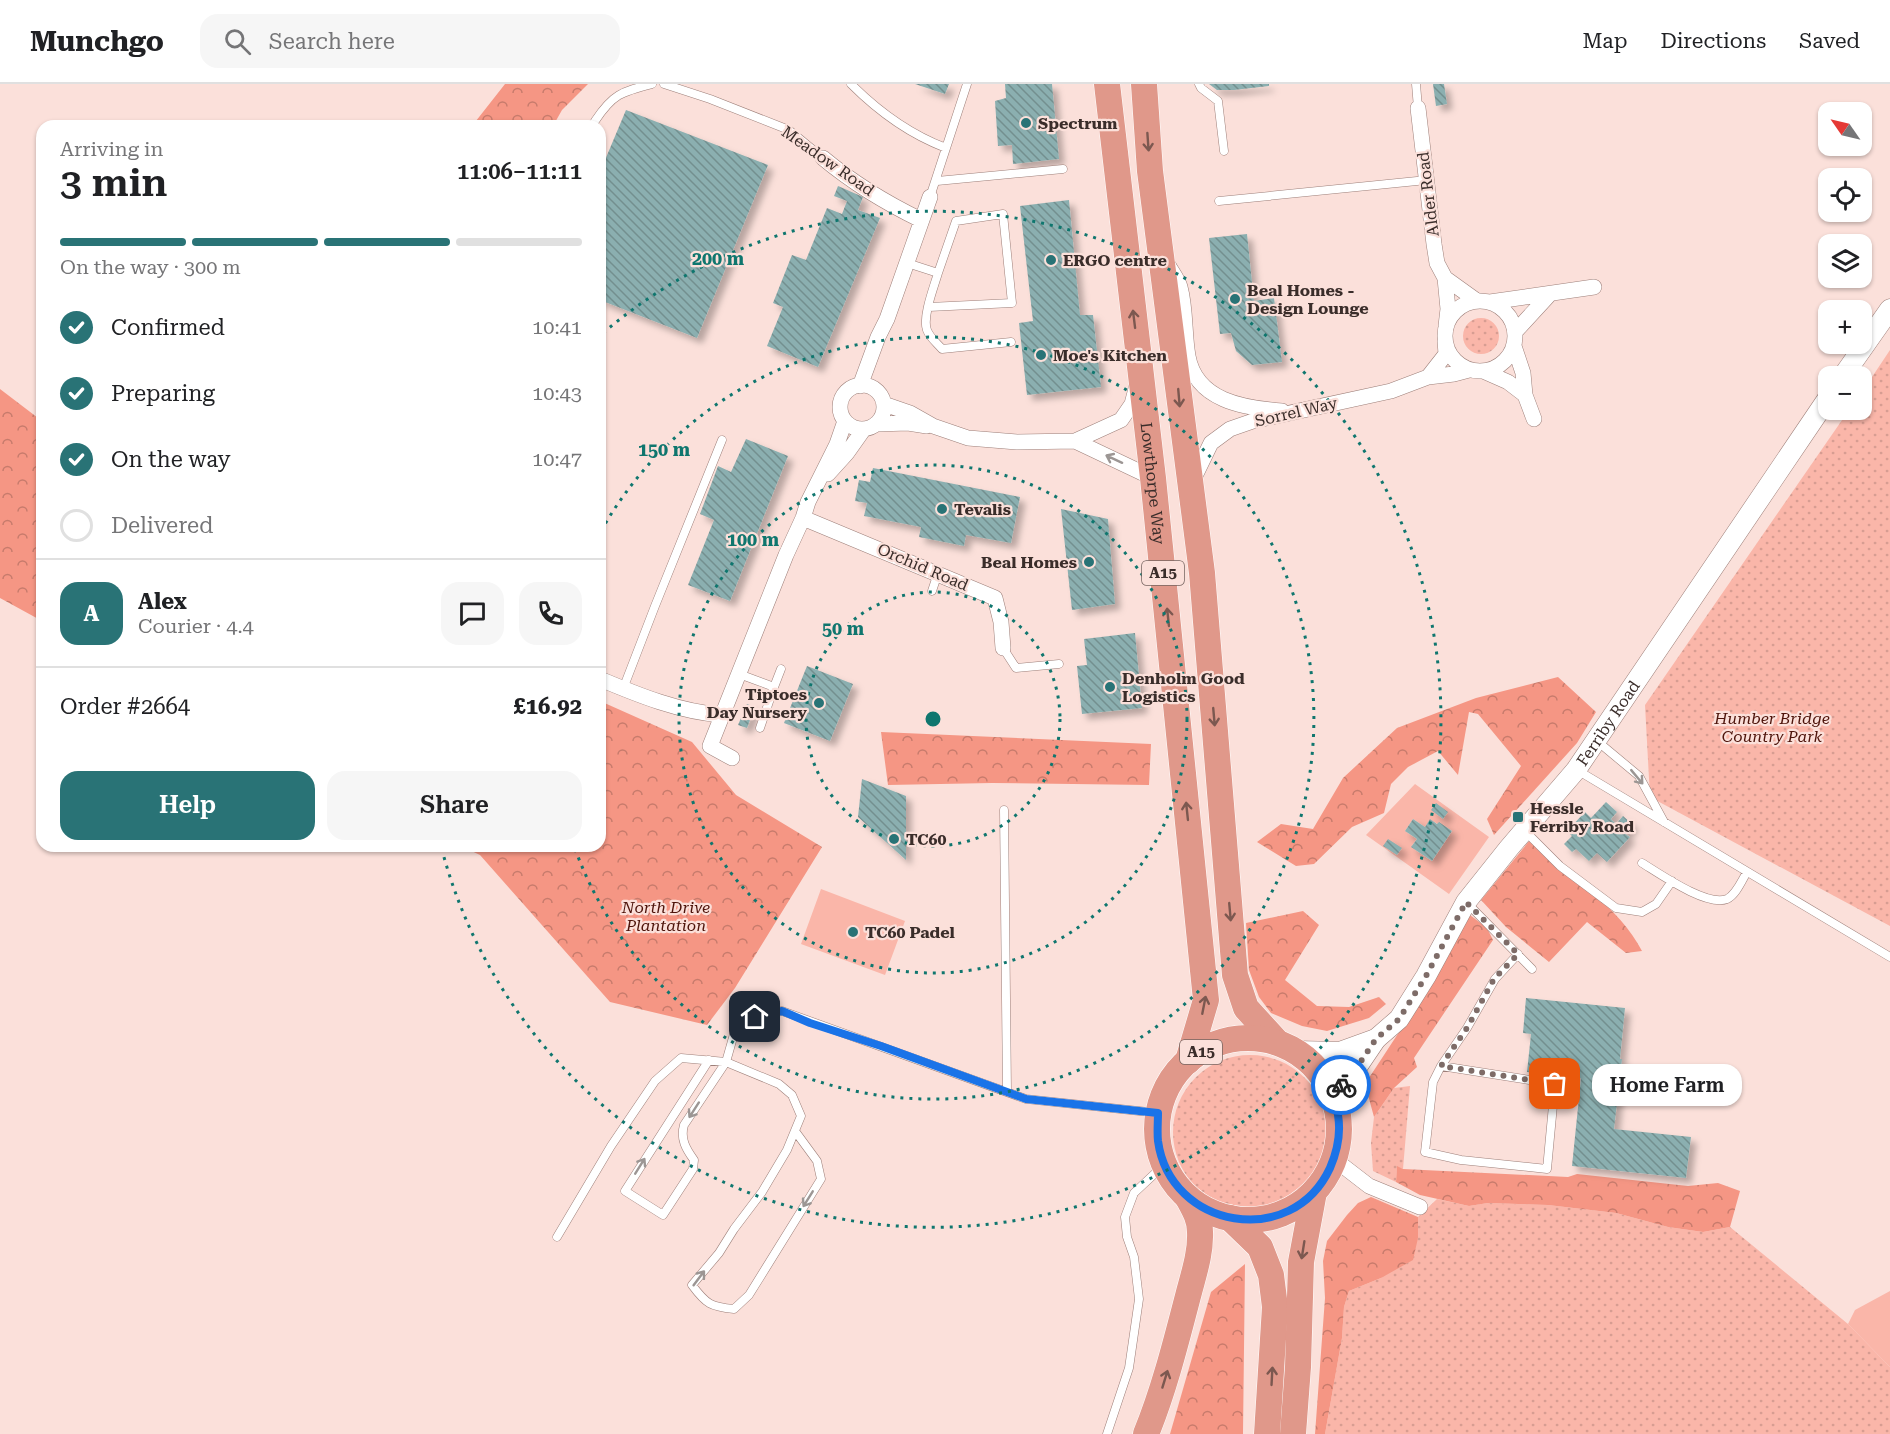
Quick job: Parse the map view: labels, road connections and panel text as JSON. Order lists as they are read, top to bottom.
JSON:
{
  "streets": {
    "highway": ["Lowthorpe Way", "A15"],
    "street": [
      "Meadow Road",
      "Alder Road",
      "Sorrel Way",
      "Orchid Road",
      "Ferriby Road"
    ]
  },
  "crossings": [
    ["Alder Road", "Sorrel Way"],
    ["Sorrel Way", "A15"],
    ["Lowthorpe Way", "A15"],
    ["Lowthorpe Way", "Ferriby Road"],
    ["A15", "Ferriby Road"]
  ],
  "parks": ["Humber Bridge Country Park", "North Drive Plantation"],
  "places": {
    "other": [
      "Spectrum",
      "ERGO centre",
      "Beal Homes - Design Lounge",
      "Moe's Kitchen",
      "Tevalis",
      "Beal Homes",
      "Denholm Good Logistics",
      "Tiptoes Day Nursery",
      "TC60",
      "TC60 Padel",
      "Home Farm"
    ],
    "transit": ["Hessle Ferriby Road"]
  },
  "north": "top left",
  "page": {
    "header": "Munchgo",
    "search": "Search here",
    "nav": ["Map", "Directions", "Saved"],
    "map_buttons": ["+", "−"],
    "heading": ["3 min", "Arriving in", "11:06–11:11"],
    "panel": [
      "Alex",
      "Courier · 4.4",
      "Order #2664",
      "£16.92"
    ],
    "bar": "On the way · 300 m",
    "list": [
      ["Confirmed", "10:41"],
      ["Preparing", "10:43"],
      ["On the way", "10:47"],
      "Delivered"
    ],
    "round": "A",
    "buttons": ["Help", "Share"],
    "bubble": "Home Farm"
  },
  "rings": [
    "200 m",
    "150 m",
    "100 m",
    "50 m"
  ]
}
